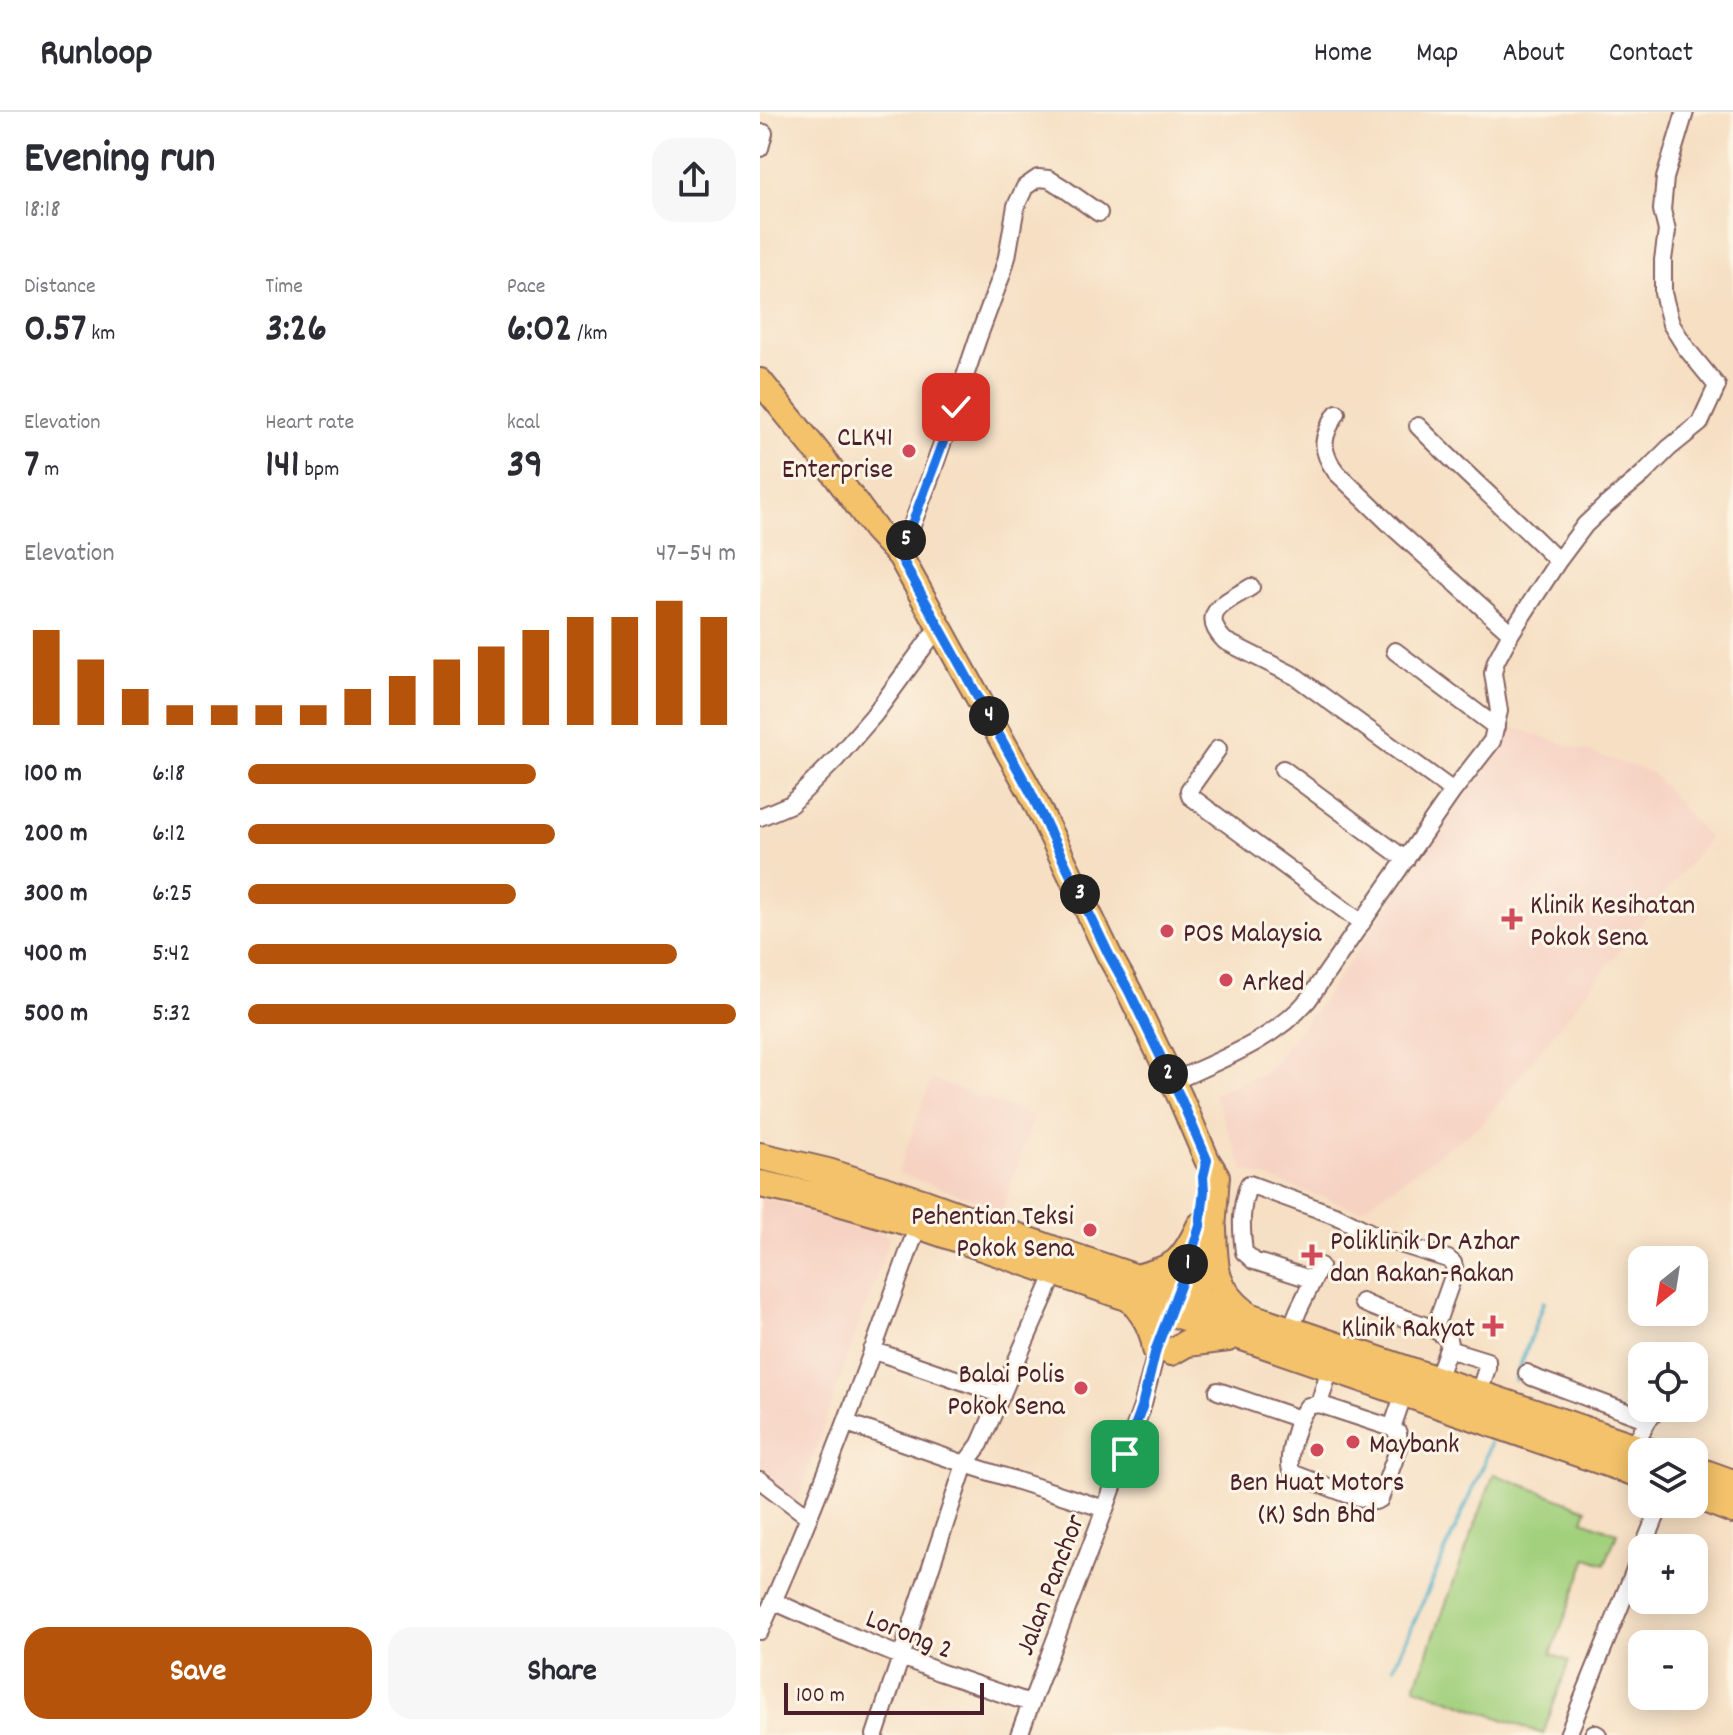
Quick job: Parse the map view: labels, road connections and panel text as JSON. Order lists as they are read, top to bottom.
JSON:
{
  "streets": {
    "street": ["Jalan Panchor", "Lorong 2"]
  },
  "crossings": [
    ["Jalan Panchor", "Lorong 2"]
  ],
  "places": {
    "other": [
      "CLK41 Enterprise",
      "POS Malaysia",
      "Arked",
      "Pehentian Teksi Pokok Sena",
      "Balai Polis Pokok Sena",
      "Maybank",
      "Ben Huat Motors (K) Sdn Bhd"
    ],
    "health": ["Klinik Kesihatan Pokok Sena", "Poliklinik Dr Azhar dan Rakan-Rakan", "Klinik Rakyat"]
  },
  "scale_bar": "100 m",
  "north": "bottom left",
  "page": {
    "header": "Runloop",
    "nav": [
      "Home",
      "Map",
      "About",
      "Contact"
    ],
    "heading": ["Evening run", "18:18"],
    "stats": [
      ["Distance", "0.57 km"],
      ["Time", "3:26"],
      ["Pace", "6:02 /km"],
      ["Elevation", "7 m"],
      ["Heart rate", "141 bpm"],
      ["kcal", "39"]
    ],
    "chart": ["Elevation", "47–54 m"],
    "pins": [
      "5",
      "4",
      "3",
      "2",
      "1"
    ],
    "list": [
      {
        "name": "100 m",
        "note": "6:18"
      },
      {
        "name": "200 m",
        "note": "6:12"
      },
      {
        "name": "300 m",
        "note": "6:25"
      },
      {
        "name": "400 m",
        "note": "5:42"
      },
      {
        "name": "500 m",
        "note": "5:32"
      }
    ],
    "map_buttons": ["+", "−"],
    "buttons": ["Save", "Share"],
    "scale": "100 m"
  }
}
